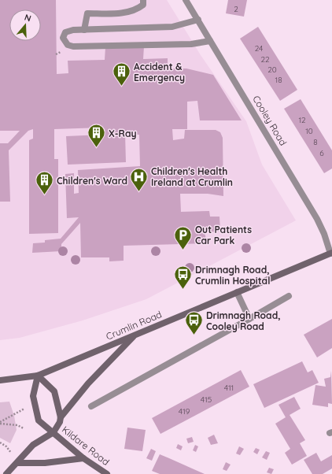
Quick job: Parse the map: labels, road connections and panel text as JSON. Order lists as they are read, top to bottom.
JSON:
{
  "streets": {
    "main road": ["Crumlin Road", "Kildare Road"],
    "street": ["Cooley Road"]
  },
  "crossings": [
    ["Cooley Road", "Crumlin Road"],
    ["Crumlin Road", "Kildare Road"]
  ],
  "places": {
    "building": ["Accident & Emergency", "X-Ray", "Children's Ward"],
    "hospital": ["Children's Health Ireland at Crumlin"],
    "parking": ["Out Patients Car Park"],
    "bus stop": ["Drimnagh Road, Crumlin Hospital", "Drimnagh Road, Cooley Road"]
  },
  "house_numbers": [
    "2",
    "24",
    "22",
    "20",
    "18",
    "12",
    "10",
    "8",
    "6",
    "411",
    "415",
    "419"
  ],
  "north": "top"
}
